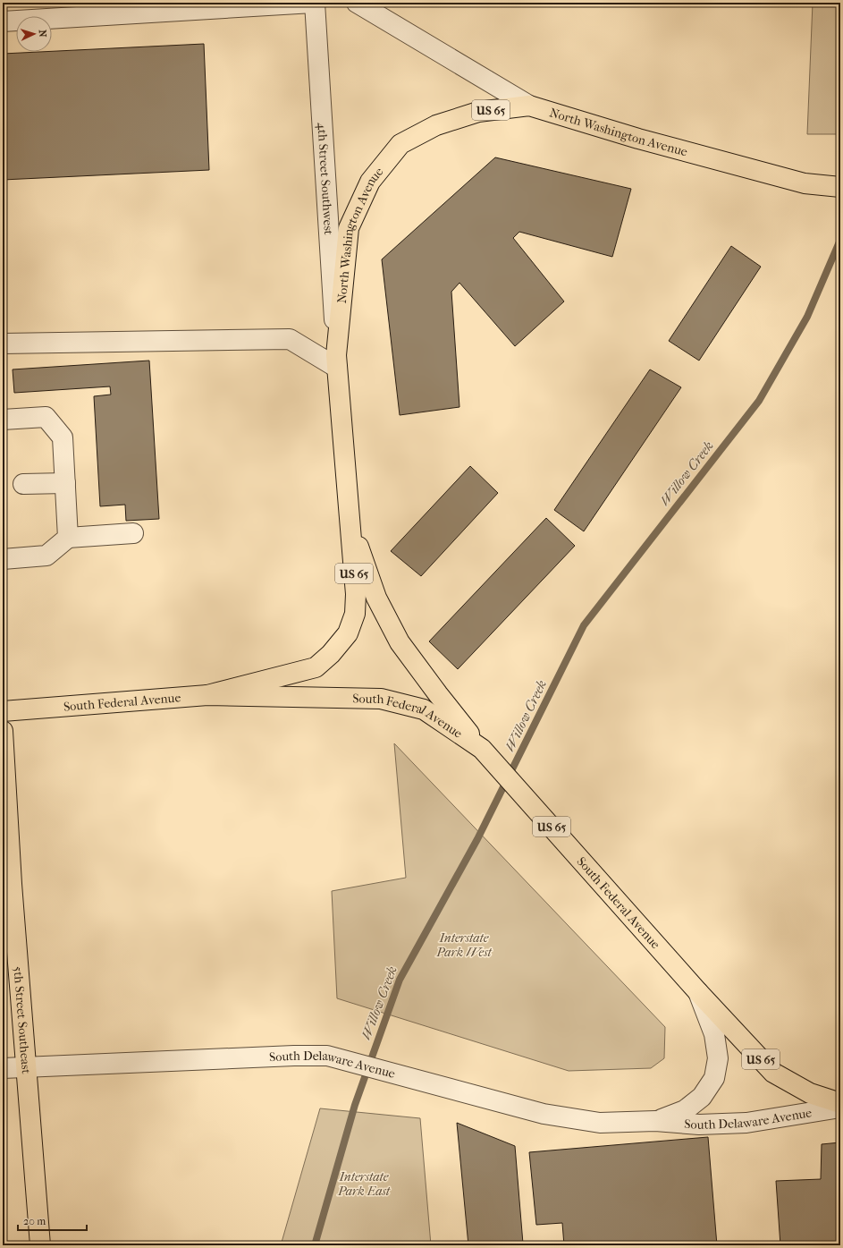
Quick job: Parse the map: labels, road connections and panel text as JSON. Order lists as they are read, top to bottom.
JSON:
{
  "streets": {
    "main road": [
      "US 65",
      "North Washington Avenue",
      "South Federal Avenue",
      "5th Street Southeast",
      "South Delaware Avenue"
    ],
    "street": ["4th Street Southwest"]
  },
  "crossings": [
    ["North Washington Avenue", "4th Street Southwest"],
    ["North Washington Avenue", "South Federal Avenue"],
    ["South Federal Avenue", "South Delaware Avenue"],
    ["5th Street Southeast", "South Delaware Avenue"]
  ],
  "water": ["Willow Creek"],
  "parks": ["Interstate Park West", "Interstate Park East"],
  "scale_bar": "20 m",
  "north": "right"
}
